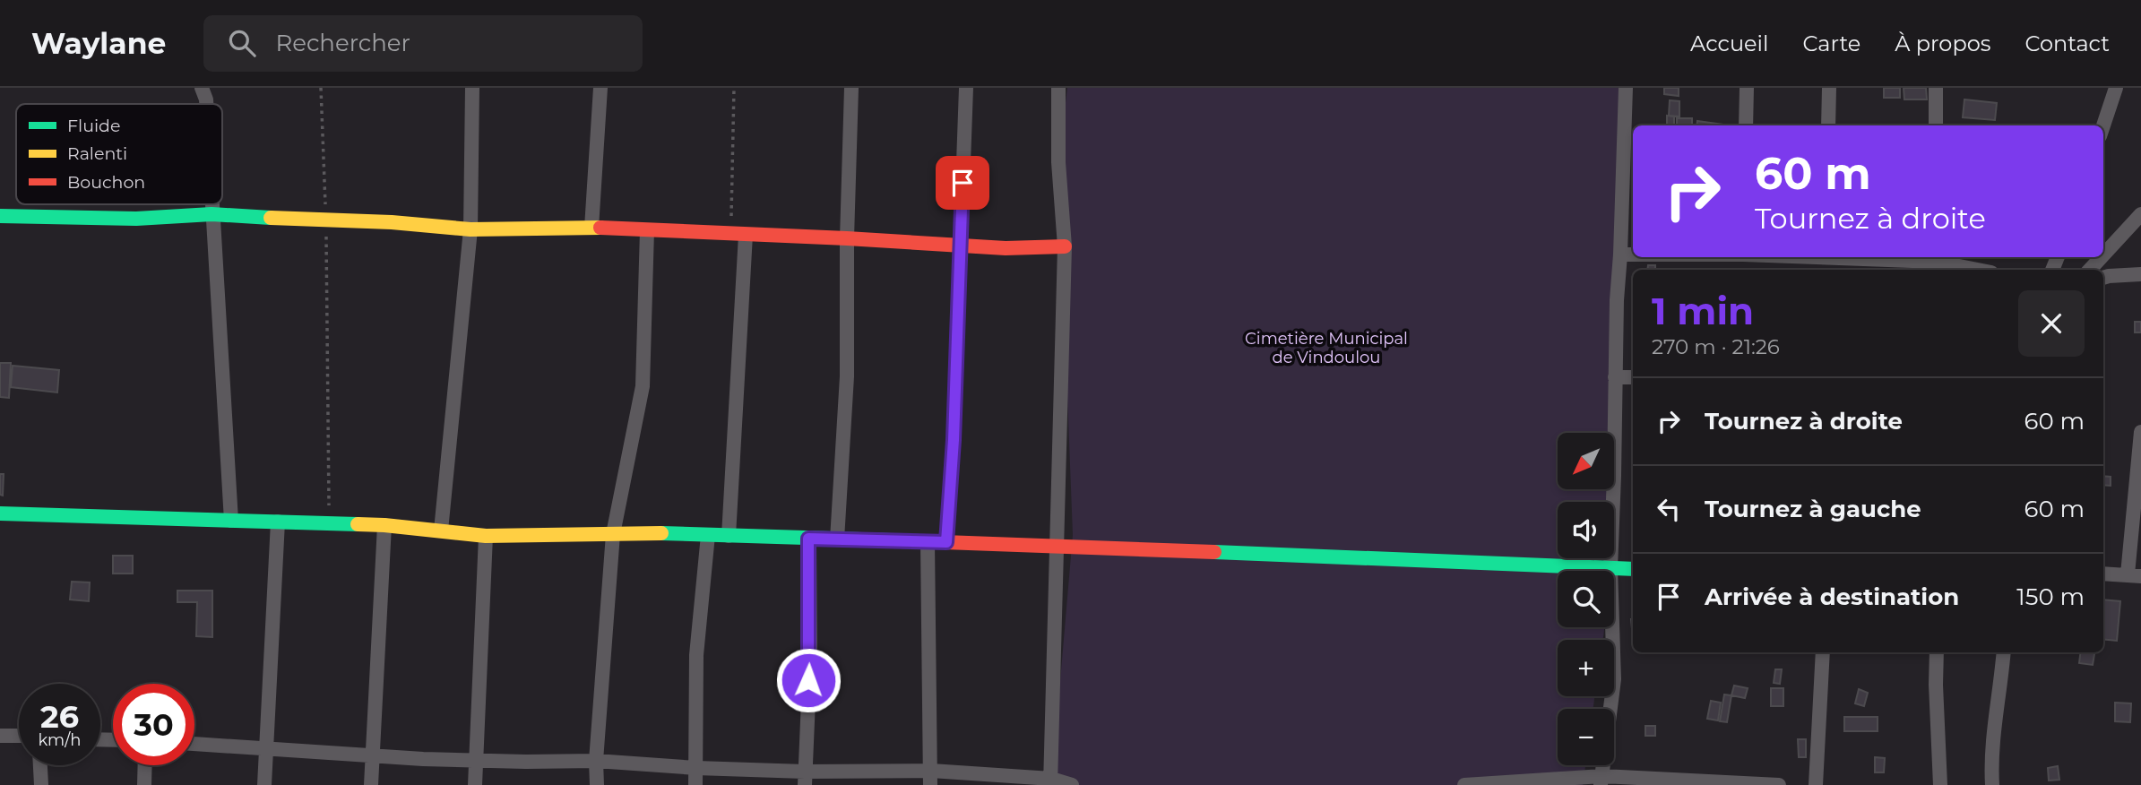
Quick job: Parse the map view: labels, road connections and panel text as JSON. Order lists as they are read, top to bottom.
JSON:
{
  "parks": ["Cimetière Municipal de Vindoulou"],
  "legend": ["Fluide", "Ralenti", "Bouchon"],
  "north": "bottom left",
  "page": {
    "header": "Waylane",
    "search": "Rechercher",
    "nav": [
      "Accueil",
      "Carte",
      "À propos",
      "Contact"
    ],
    "turn": ["60 m", "Tournez à droite"],
    "heading": ["1 min", "270 m · 21:26"],
    "list": [
      {
        "name": "Tournez à droite",
        "value": "60 m"
      },
      {
        "name": "Tournez à gauche",
        "value": "60 m"
      },
      {
        "name": "Arrivée à destination",
        "value": "150 m"
      }
    ],
    "map_buttons": ["+", "−"],
    "speed": "26 km/h",
    "limit": "30"
  }
}
